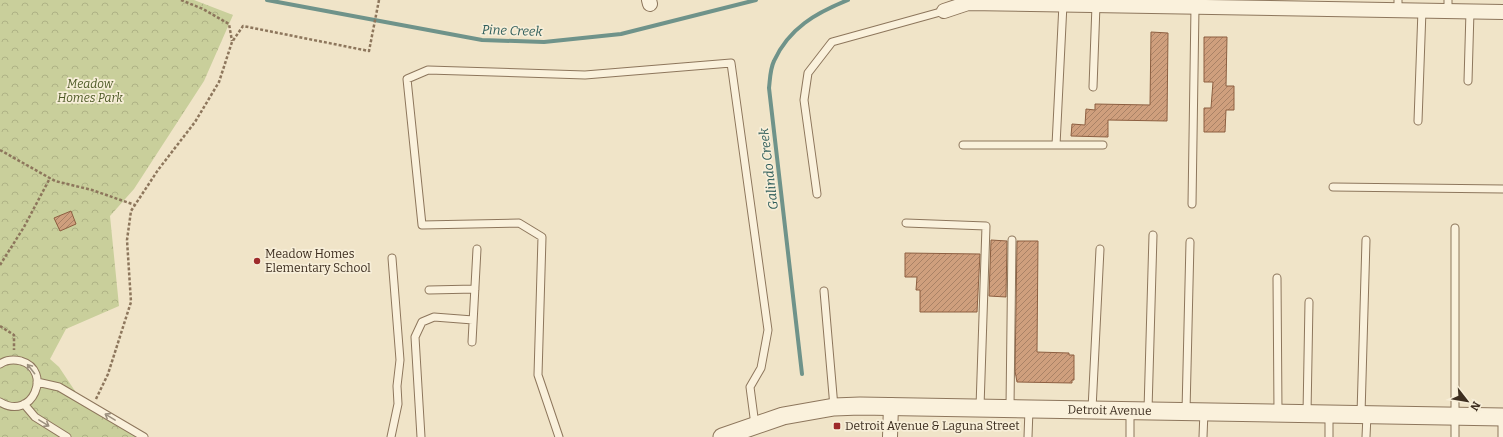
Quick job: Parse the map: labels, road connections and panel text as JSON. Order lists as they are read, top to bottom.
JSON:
{
  "streets": {
    "street": ["Detroit Avenue"]
  },
  "water": ["Pine Creek", "Galindo Creek"],
  "parks": ["Meadow Homes Park"],
  "places": {
    "other": ["Meadow Homes Elementary School"],
    "transit": ["Detroit Avenue & Laguna Street"]
  },
  "north": "bottom right"
}
